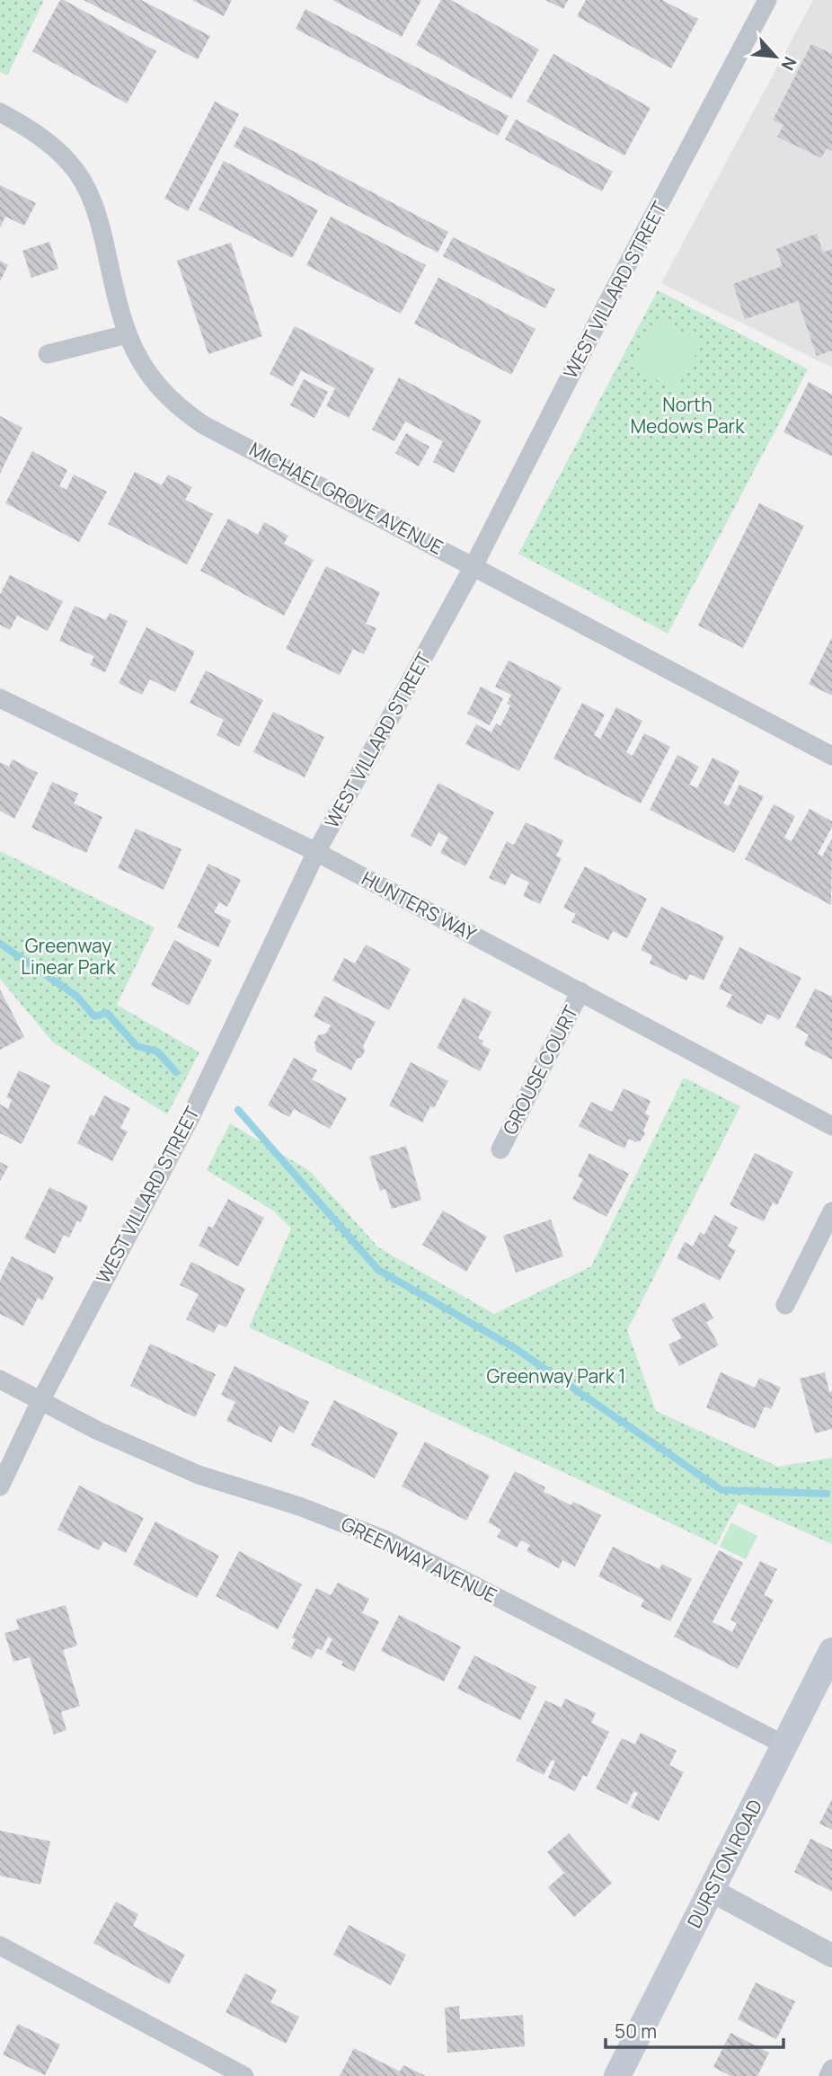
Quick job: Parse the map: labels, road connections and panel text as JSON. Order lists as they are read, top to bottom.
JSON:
{
  "streets": {
    "main road": ["DURSTON ROAD"],
    "street": [
      "WEST VILLARD STREET",
      "MICHAEL GROVE AVENUE",
      "HUNTERS WAY",
      "GROUSE COURT",
      "GREENWAY AVENUE"
    ]
  },
  "crossings": [
    ["WEST VILLARD STREET", "MICHAEL GROVE AVENUE"],
    ["WEST VILLARD STREET", "HUNTERS WAY"],
    ["WEST VILLARD STREET", "GREENWAY AVENUE"],
    ["HUNTERS WAY", "GROUSE COURT"],
    ["GREENWAY AVENUE", "DURSTON ROAD"]
  ],
  "parks": ["North Medows Park", "Greenway Linear Park", "Greenway Park 1"],
  "scale_bar": "50 m",
  "north": "bottom right"
}
